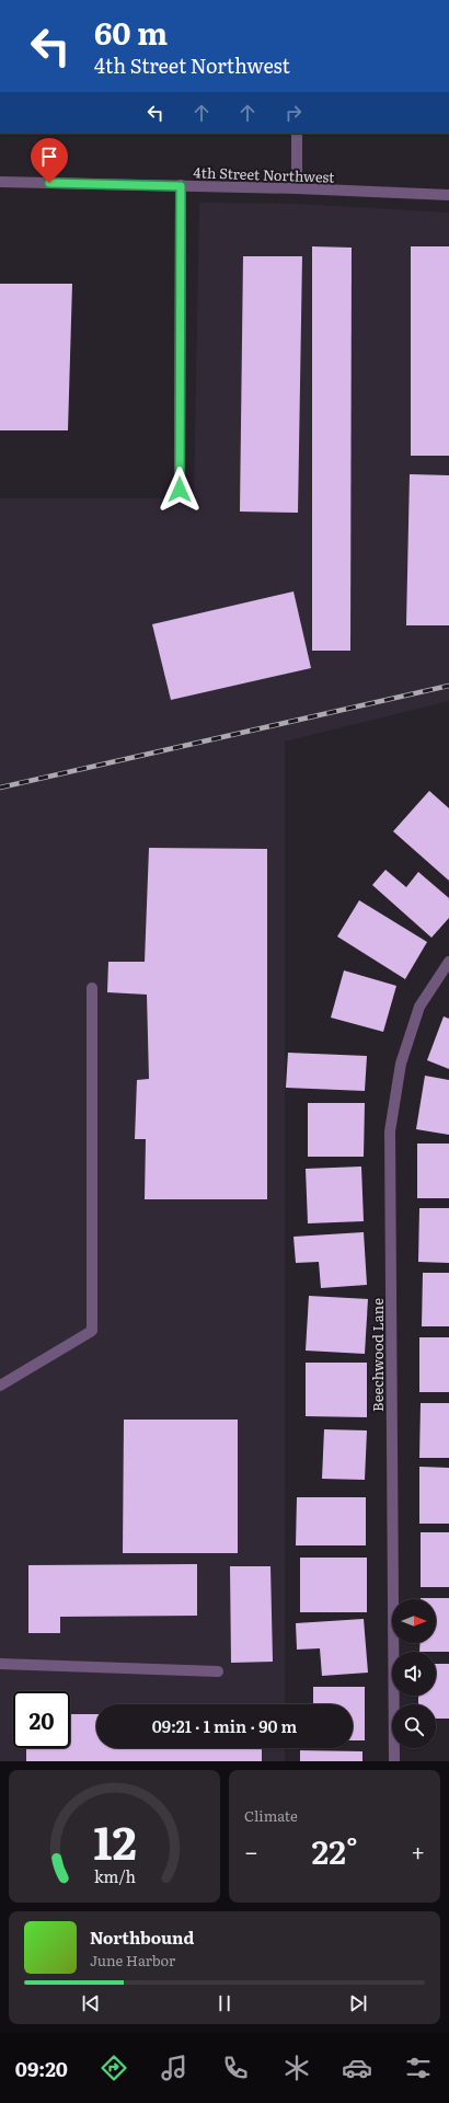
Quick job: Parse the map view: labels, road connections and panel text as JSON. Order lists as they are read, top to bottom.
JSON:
{
  "streets": {
    "street": ["4th Street Northwest", "Beechwood Lane"]
  },
  "north": "right",
  "page": {
    "turn": ["60 m", "4th Street Northwest"],
    "limit": "20",
    "trip": "09:21 · 1 min · 90 m",
    "tile": "Climate",
    "heat": ["−", "22°", "+"],
    "song": ["Northbound", "June Harbor"],
    "tabs": "09:20",
    "gauge": ["12", "km/h"]
  }
}
